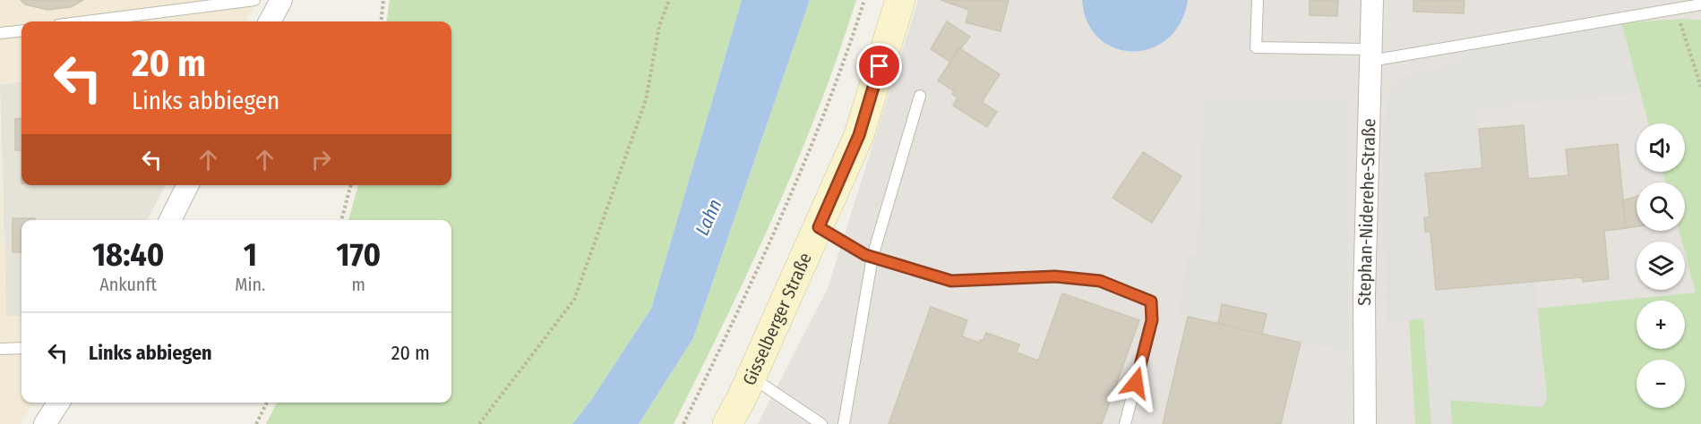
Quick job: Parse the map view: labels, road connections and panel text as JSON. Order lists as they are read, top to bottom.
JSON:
{
  "streets": {
    "main road": ["Gisselberger Straße"],
    "street": ["Stephan-Niderehe-Straße"]
  },
  "water": ["Lahn"],
  "page": {
    "turn": ["20 m", "Links abbiegen"],
    "map_buttons": ["+", "−"],
    "eta": [
      "18:40",
      "Ankunft",
      "1",
      "Min.",
      "170",
      "m"
    ],
    "list": [
      {
        "name": "Links abbiegen",
        "value": "20 m"
      }
    ]
  }
}
